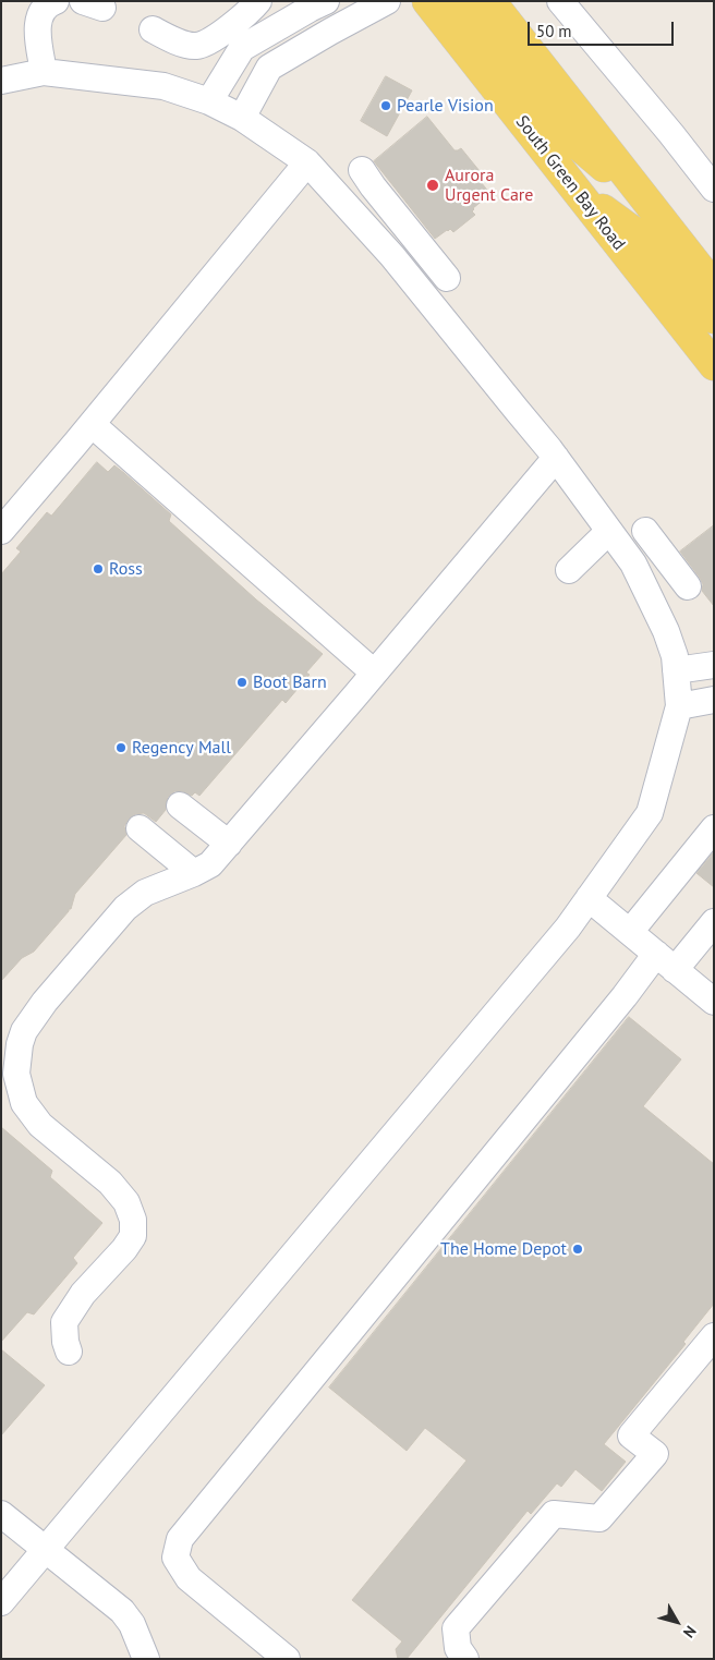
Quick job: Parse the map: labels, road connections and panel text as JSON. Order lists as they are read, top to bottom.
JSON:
{
  "streets": {
    "main road": ["South Green Bay Road"]
  },
  "places": [
    "Pearle Vision",
    "Aurora Urgent Care",
    "Ross",
    "Boot Barn",
    "Regency Mall",
    "The Home Depot"
  ],
  "scale_bar": "50 m",
  "north": "bottom right"
}
